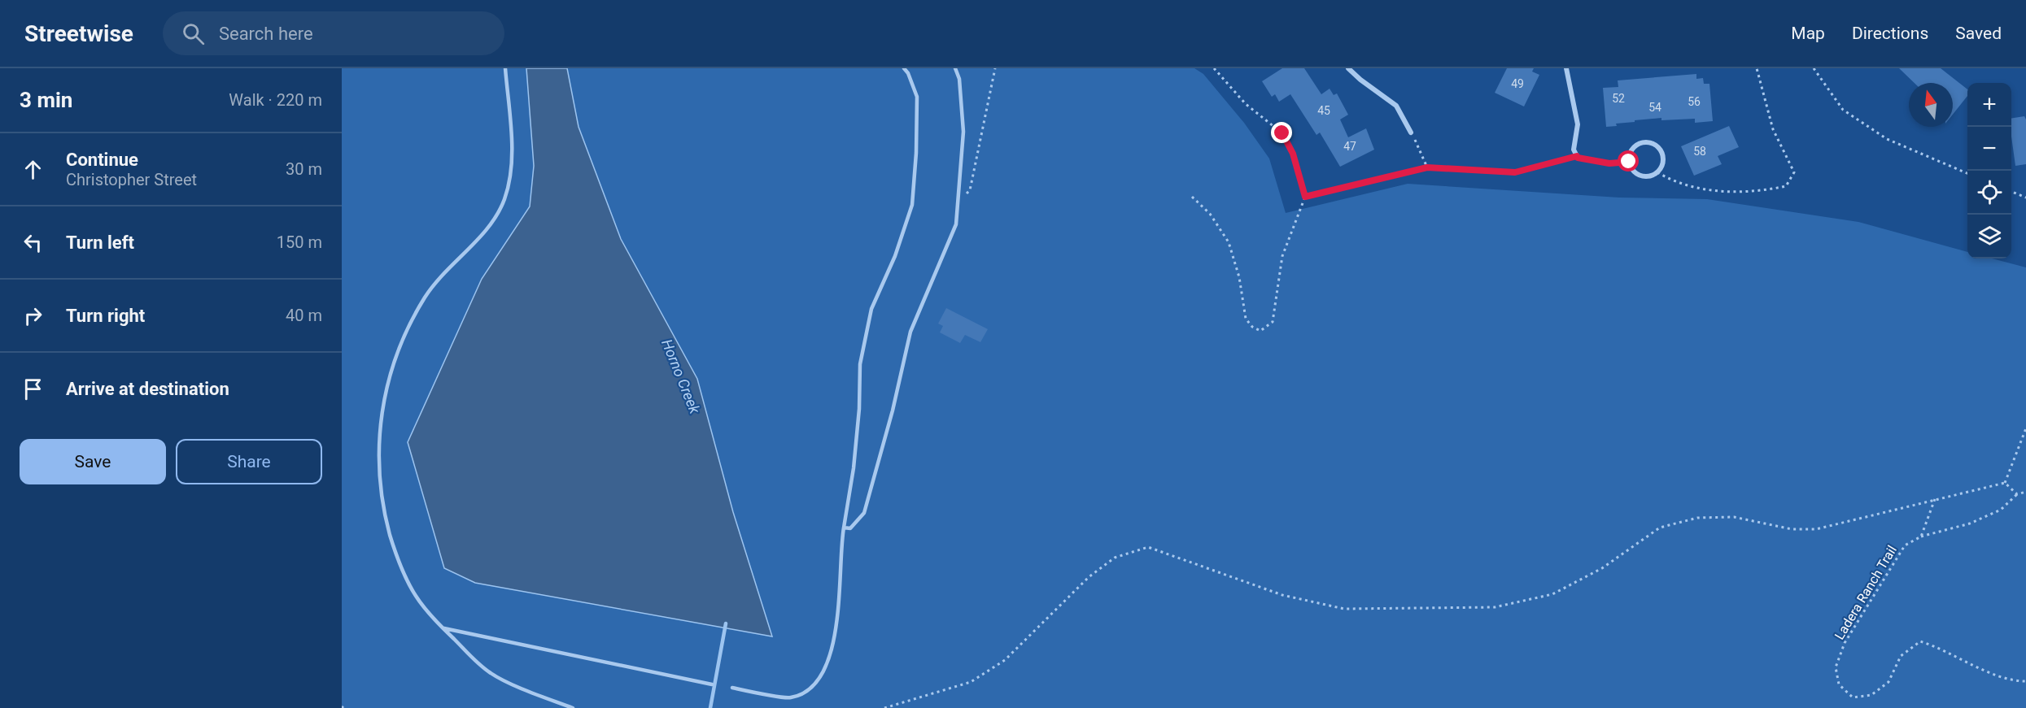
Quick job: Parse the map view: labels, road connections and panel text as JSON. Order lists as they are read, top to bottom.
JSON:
{
  "streets": {
    "path": ["Ladera Ranch Trail"]
  },
  "water": ["Horno Creek"],
  "house_numbers": [
    "49",
    "52",
    "56",
    "54",
    "45",
    "47",
    "58"
  ],
  "north": "top",
  "page": {
    "header": "Streetwise",
    "search": "Search here",
    "nav": ["Map", "Directions", "Saved"],
    "heading": ["3 min", "Walk · 220 m"],
    "map_buttons": ["+", "−"],
    "list": [
      ["Continue", "Christopher Street", "30 m"],
      ["Turn left", "150 m"],
      ["Turn right", "40 m"],
      "Arrive at destination"
    ],
    "buttons": ["Save", "Share"]
  }
}
